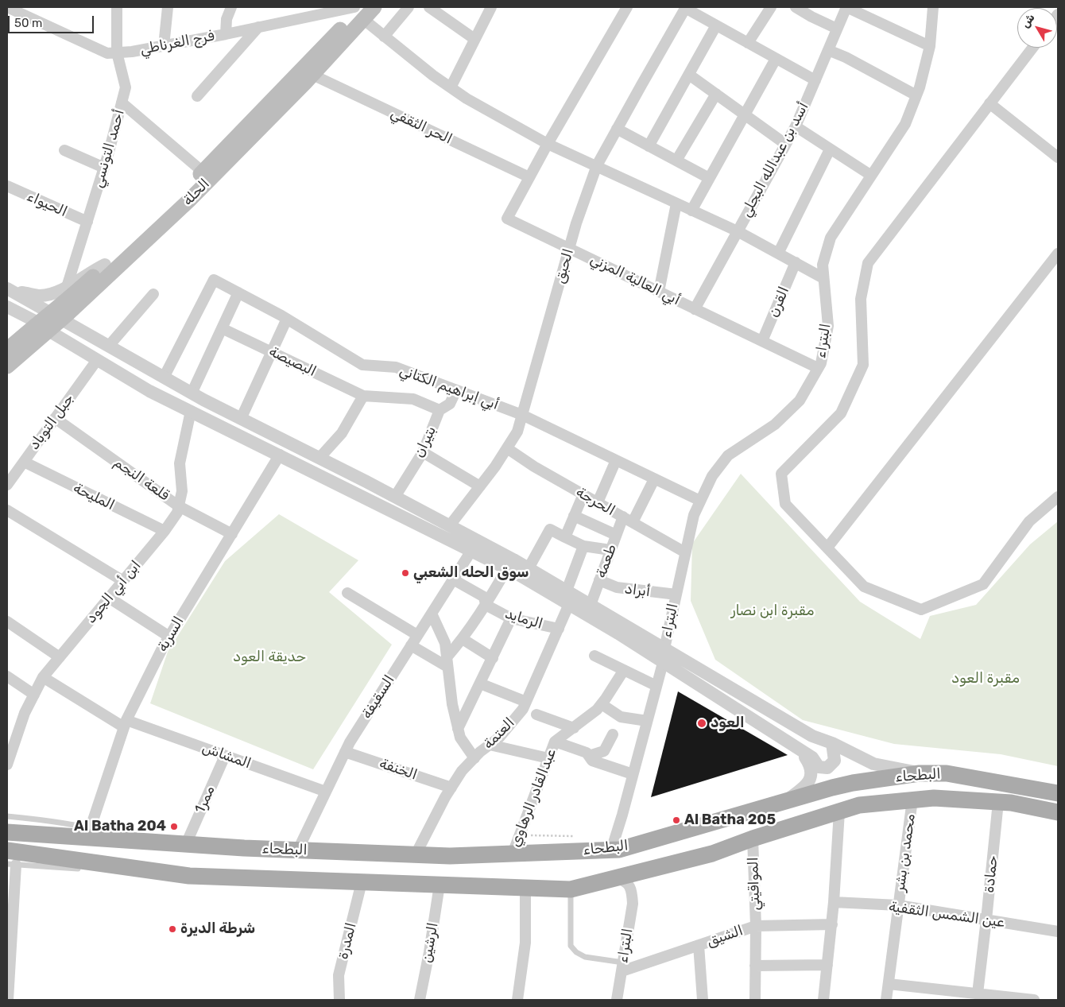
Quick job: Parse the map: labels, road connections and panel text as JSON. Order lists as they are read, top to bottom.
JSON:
{
  "streets": {
    "main road": ["الحلة", "البطحاء"],
    "street": [
      "فرج الغرناطي",
      "الحر الثقفي",
      "أحمد التونسي",
      "أسد بن عبدالله البجلي",
      "الحيواء",
      "الحبق",
      "أبي العالية المزني",
      "القرن",
      "البتراء",
      "البصيصة",
      "أبي إبراهيم الكتاني",
      "جبل التوباد",
      "بتيران",
      "قلعة النجم",
      "المليحة",
      "الحرجة",
      "طعمة",
      "أبراد",
      "ابن أبي الجود",
      "الرمايد",
      "السربة",
      "السقيفة",
      "العتمة",
      "المشاش",
      "الخنفة",
      "عبدالقادر الرهاوي",
      "ممر1",
      "محمد بن بشر",
      "حمادة",
      "المواقيتي",
      "عين الشمس الثقفية",
      "الشيق",
      "المدرة",
      "الرشين"
    ]
  },
  "crossings": [
    ["فرج الغرناطي", "أحمد التونسي"],
    ["فرج الغرناطي", "الحلة"],
    ["الحر الثقفي", "الحلة"],
    ["الحر الثقفي", "أبي العالية المزني"],
    ["أحمد التونسي", "الحيواء"],
    ["أسد بن عبدالله البجلي", "أبي العالية المزني"],
    ["الحبق", "أبي العالية المزني"],
    ["الحبق", "أبي إبراهيم الكتاني"],
    ["الحبق", "الحرجة"],
    ["أبي العالية المزني", "القرن"],
    ["أبي العالية المزني", "البتراء"],
    ["البتراء", "أبي إبراهيم الكتاني"],
    ["البتراء", "الحرجة"],
    ["البتراء", "أبراد"],
    ["البتراء", "البطحاء"],
    ["البتراء", "الشيق"],
    ["البصيصة", "بتيران"],
    ["أبي إبراهيم الكتاني", "بتيران"],
    ["جبل التوباد", "قلعة النجم"],
    ["جبل التوباد", "المليحة"],
    ["قلعة النجم", "ابن أبي الجود"],
    ["قلعة النجم", "السربة"],
    ["المليحة", "ابن أبي الجود"],
    ["الحرجة", "طعمة"],
    ["طعمة", "أبراد"],
    ["ابن أبي الجود", "المشاش"],
    ["الرمايد", "السقيفة"],
    ["الرمايد", "العتمة"],
    ["السربة", "المشاش"],
    ["السربة", "البطحاء"],
    ["السقيفة", "المشاش"],
    ["السقيفة", "الخنفة"],
    ["السقيفة", "البطحاء"],
    ["العتمة", "الخنفة"],
    ["العتمة", "البطحاء"],
    ["المشاش", "ممر1"],
    ["البطحاء", "عبدالقادر الرهاوي"],
    ["البطحاء", "ممر1"],
    ["البطحاء", "محمد بن بشر"],
    ["البطحاء", "حمادة"],
    ["البطحاء", "المواقيتي"],
    ["البطحاء", "المدرة"],
    ["البطحاء", "الرشين"],
    ["محمد بن بشر", "عين الشمس الثقفية"],
    ["حمادة", "عين الشمس الثقفية"],
    ["المواقيتي", "الشيق"]
  ],
  "parks": ["مقبرة ابن نصار", "حديقة العود", "مقبرة العود"],
  "places": [
    "سوق الحله الشعبي",
    "العود",
    "Al Batha 205",
    "Al Batha 204",
    "شرطة الديرة"
  ],
  "scale_bar": "50 m",
  "north": "top left"
}
